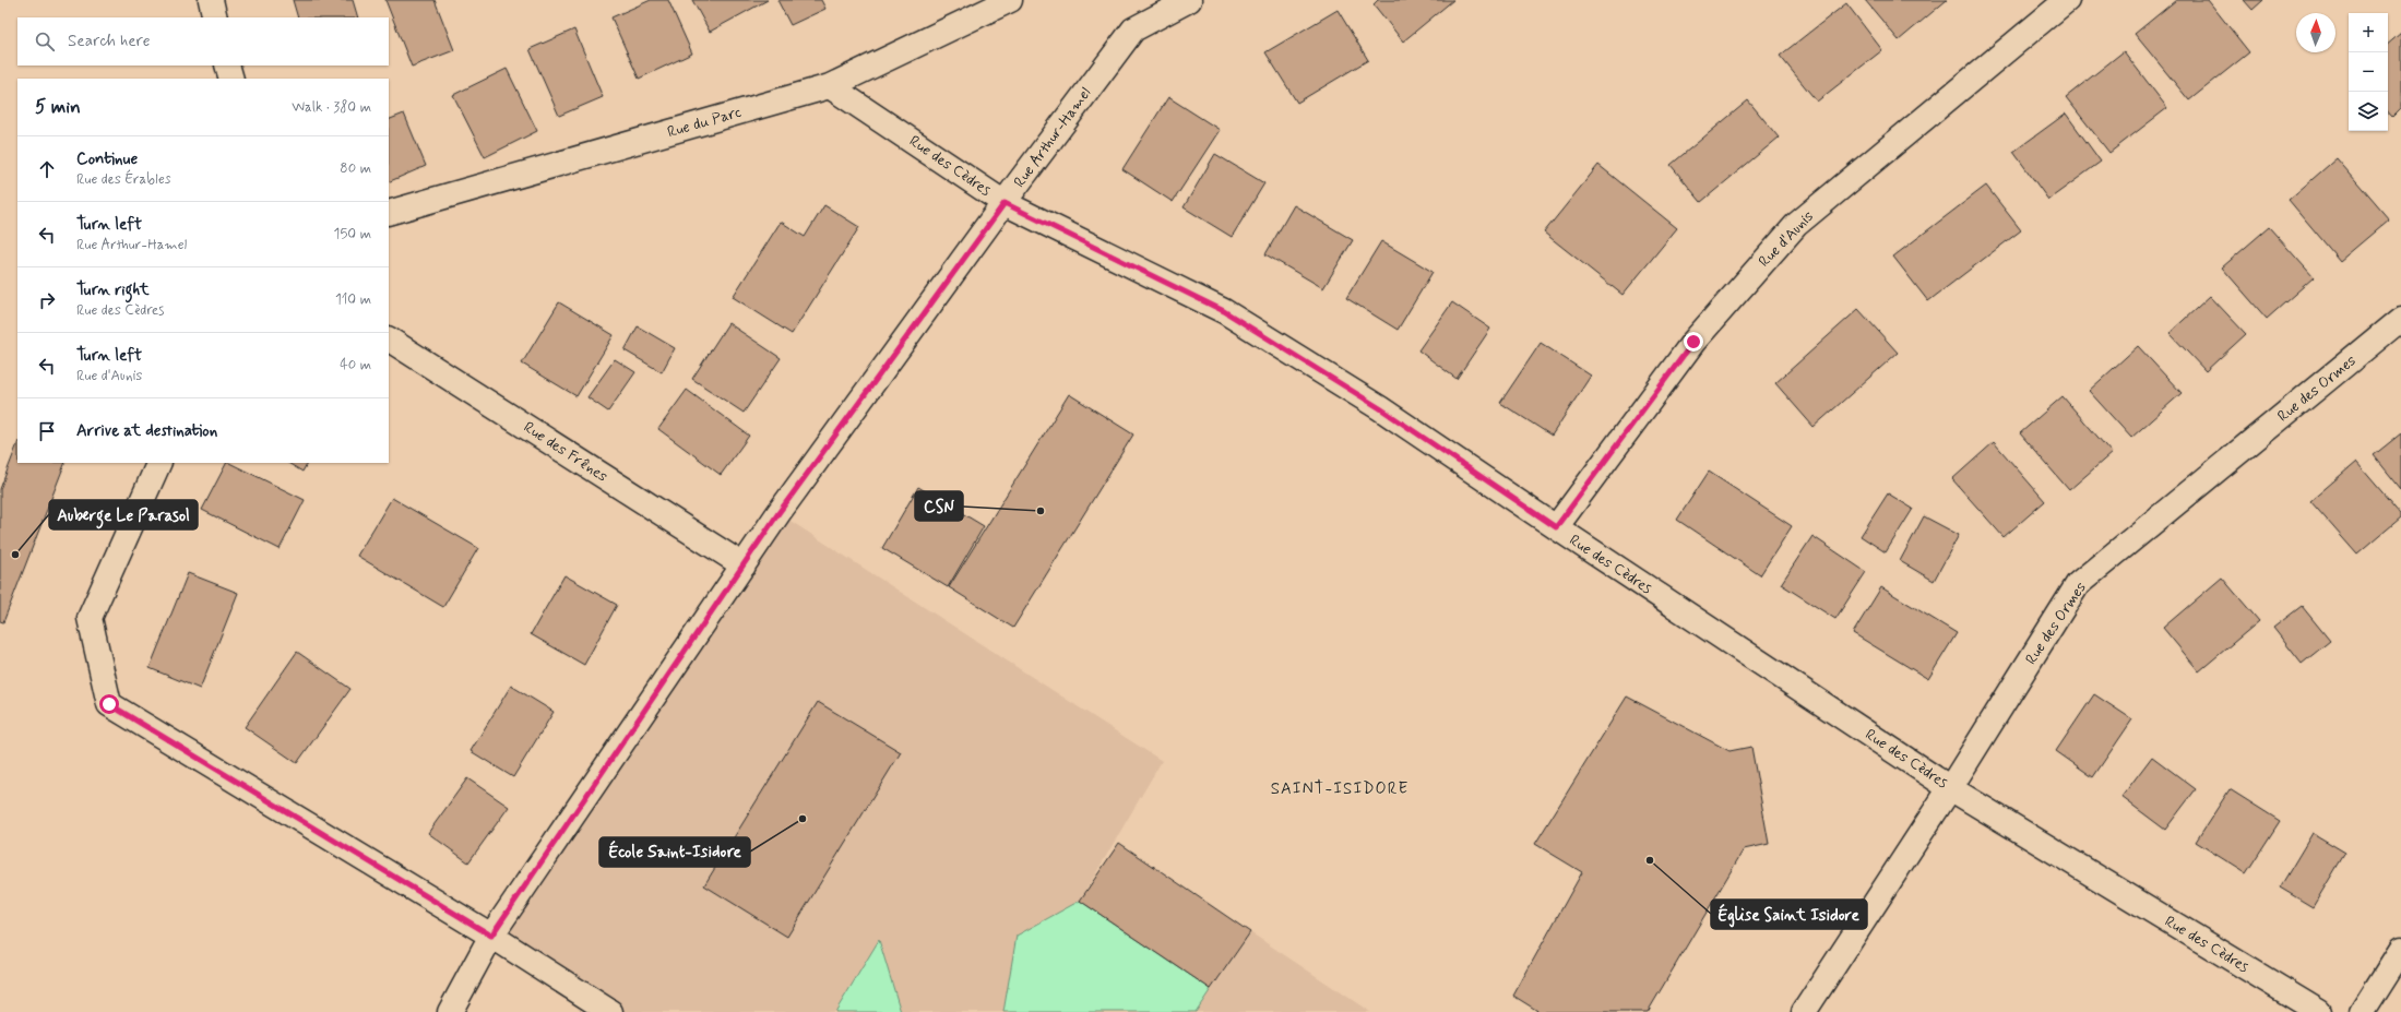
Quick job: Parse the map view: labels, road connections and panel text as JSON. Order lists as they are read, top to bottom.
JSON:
{
  "streets": {
    "street": [
      "Rue du Parc",
      "Rue Arthur-Hamel",
      "Rue des Cèdres",
      "Rue d'Aunis",
      "Rue des Ormes",
      "Rue des Frênes"
    ]
  },
  "crossings": [
    ["Rue du Parc", "Rue des Cèdres"],
    ["Rue Arthur-Hamel", "Rue des Cèdres"],
    ["Rue Arthur-Hamel", "Rue des Frênes"],
    ["Rue des Cèdres", "Rue d'Aunis"],
    ["Rue des Cèdres", "Rue des Ormes"]
  ],
  "districts": ["SAINT-ISIDORE"],
  "places": [
    "CSN",
    "Auberge Le Parasol",
    "École Saint-Isidore",
    "Église Saint Isidore"
  ],
  "north": "top",
  "page": {
    "map_buttons": ["+", "−"],
    "search": "Search here",
    "heading": ["5 min", "Walk · 380 m"],
    "list": [
      ["Continue", "Rue des Érables", "80 m"],
      ["Turn left", "Rue Arthur-Hamel", "150 m"],
      ["Turn right", "Rue des Cèdres", "110 m"],
      ["Turn left", "Rue d'Aunis", "40 m"],
      "Arrive at destination"
    ]
  }
}
